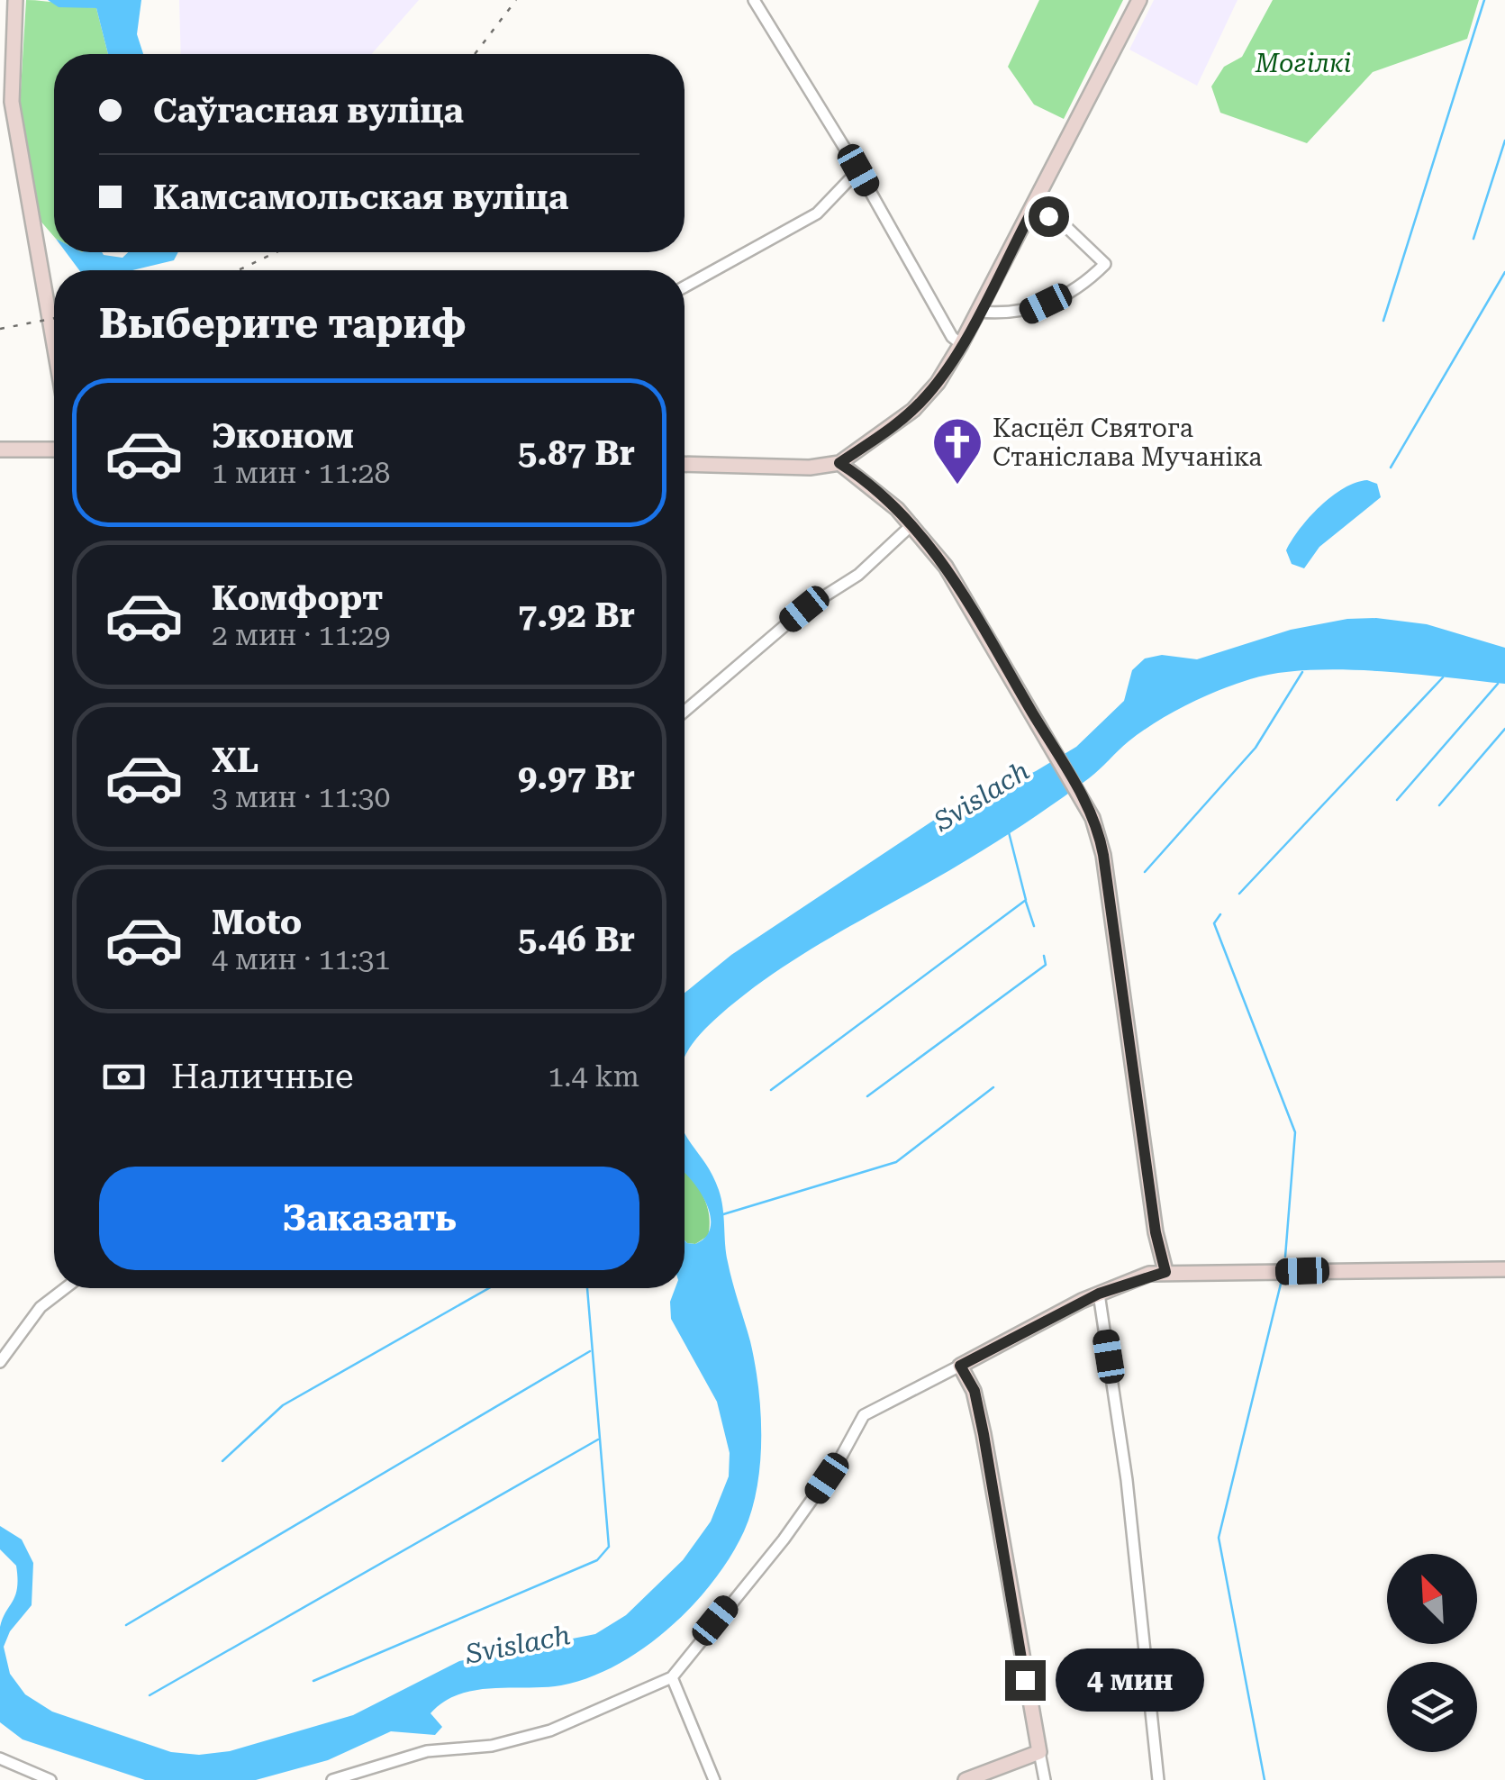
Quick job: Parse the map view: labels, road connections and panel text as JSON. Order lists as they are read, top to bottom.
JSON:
{
  "water": ["Svislach"],
  "parks": ["Могілкі"],
  "places": {
    "church": ["Касцёл Святога Станіслава Мучаніка"]
  },
  "north": "top left",
  "page": {
    "banner": ["Саўгасная вуліца", "Камсамольская вуліца"],
    "heading": "Выберите тариф",
    "list": [
      {
        "name": "Эконом",
        "note": "1 мин · 11:28",
        "value": "5.87 Br"
      },
      {
        "name": "Комфорт",
        "note": "2 мин · 11:29",
        "value": "7.92 Br"
      },
      {
        "name": "XL",
        "note": "3 мин · 11:30",
        "value": "9.97 Br"
      },
      {
        "name": "Moto",
        "note": "4 мин · 11:31",
        "value": "5.46 Br"
      }
    ],
    "pay": ["Наличные", "1.4 km"],
    "buttons": "Заказать",
    "bubble": "4 мин"
  }
}
